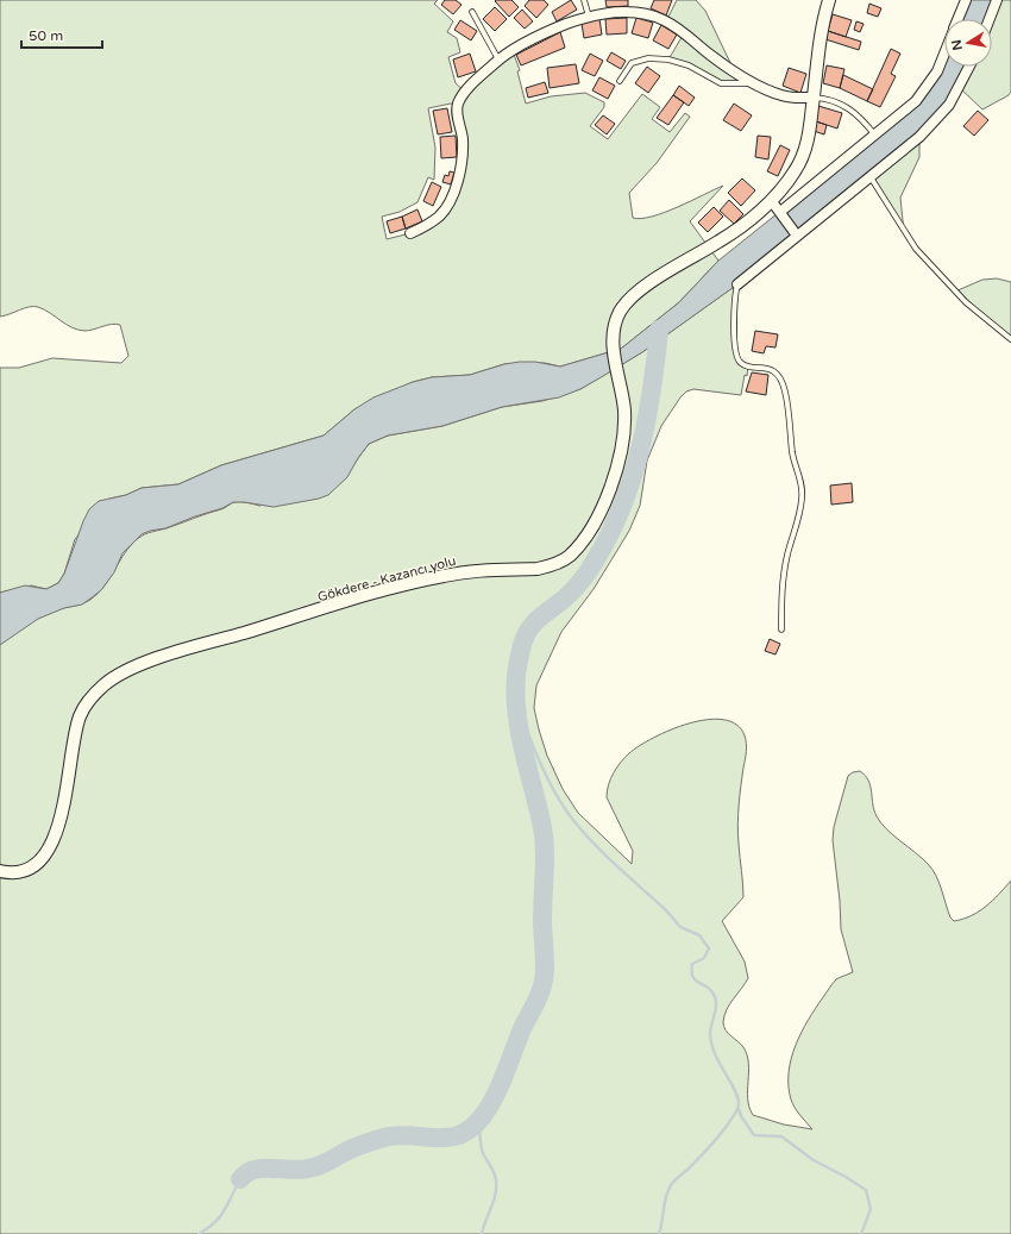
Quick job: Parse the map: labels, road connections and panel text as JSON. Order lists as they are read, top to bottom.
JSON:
{
  "streets": {
    "street": ["Gökdere - Kazancı yolu"]
  },
  "scale_bar": "50 m",
  "north": "left"
}
